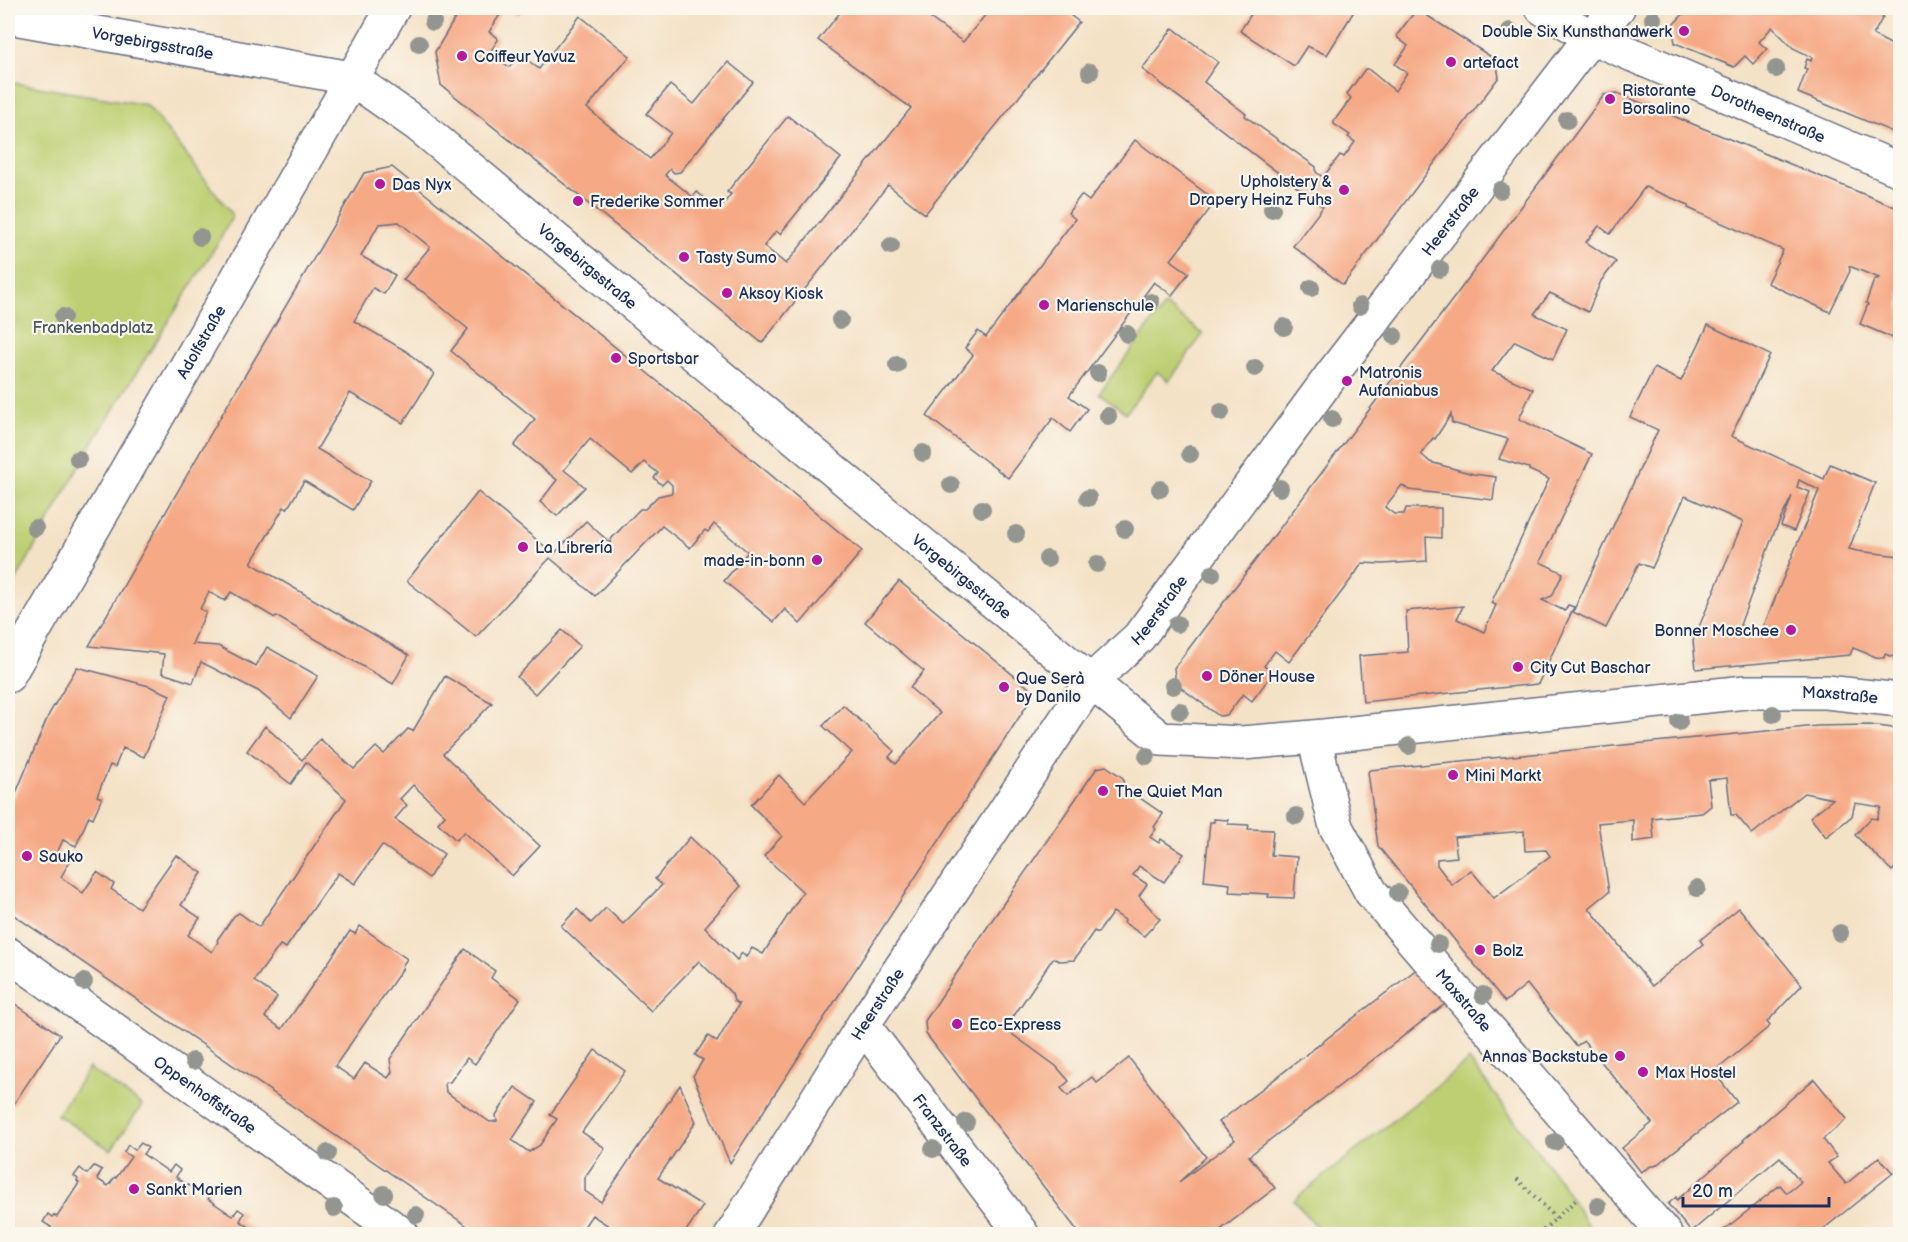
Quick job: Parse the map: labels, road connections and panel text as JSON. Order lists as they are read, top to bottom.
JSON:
{
  "streets": {
    "street": [
      "Vorgebirgsstraße",
      "Dorotheenstraße",
      "Heerstraße",
      "Adolfstraße",
      "Maxstraße",
      "Oppenhoffstraße",
      "Franzstraße"
    ]
  },
  "crossings": [
    ["Vorgebirgsstraße", "Heerstraße"],
    ["Vorgebirgsstraße", "Adolfstraße"],
    ["Vorgebirgsstraße", "Maxstraße"],
    ["Dorotheenstraße", "Heerstraße"],
    ["Heerstraße", "Maxstraße"],
    ["Heerstraße", "Franzstraße"]
  ],
  "parks": ["Frankenbadplatz"],
  "places": [
    "Double Six Kunsthandwerk",
    "Coiffeur Yavuz",
    "artefact",
    "Ristorante Borsalino",
    "Das Nyx",
    "Upholstery & Drapery Heinz Fuhs",
    "Frederike Sommer",
    "Tasty Sumo",
    "Aksoy Kiosk",
    "Marienschule",
    "Sportsbar",
    "Matronis Aufaniabus",
    "La Librería",
    "made-in-bonn",
    "Bonner Moschee",
    "City Cut Baschar",
    "Döner House",
    "Que Serà by Danilo",
    "Mini Markt",
    "The Quiet Man",
    "Sauko",
    "Bolz",
    "Eco-Express",
    "Annas Backstube",
    "Max Hostel",
    "Sankt Marien"
  ],
  "scale_bar": "20 m"
}
